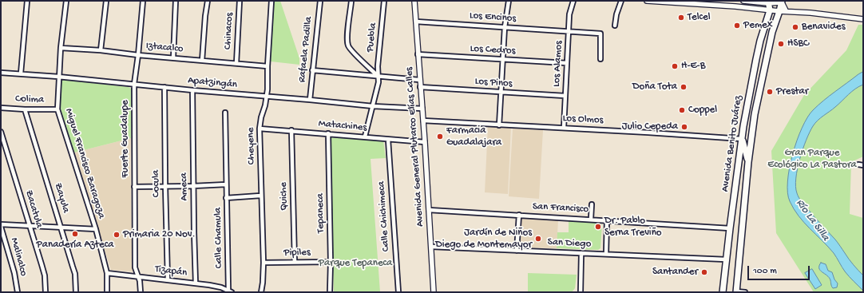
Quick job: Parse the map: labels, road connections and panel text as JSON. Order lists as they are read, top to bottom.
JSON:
{
  "streets": {
    "main road": ["Avenida Benito Juárez"],
    "street": [
      "Los Encinos",
      "Chinacos",
      "Puebla",
      "Iztacalco",
      "Rafaela Padilla",
      "Los Cedros",
      "Los Alamos",
      "Apatzingán",
      "Los Pinos",
      "Colima",
      "Los Olmos",
      "Matachines",
      "Fuerte Guadalupe",
      "Cheyene",
      "Avenida General Plutarco Elías Calles",
      "Miguel Francisco Zaragoza",
      "Cocula",
      "Ameca",
      "Quiche",
      "Zayula",
      "San Francisco",
      "Zacatula",
      "Tepaneca",
      "Calle Chichimeca",
      "Calle Chamula",
      "San Diego",
      "Pipiles",
      "Malinalco",
      "Tizapán"
    ]
  },
  "crossings": [
    ["Los Encinos", "Los Alamos"],
    ["Los Encinos", "Avenida General Plutarco Elías Calles"],
    ["Chinacos", "Iztacalco"],
    ["Puebla", "Apatzingán"],
    ["Puebla", "Matachines"],
    ["Iztacalco", "Fuerte Guadalupe"],
    ["Iztacalco", "Cheyene"],
    ["Iztacalco", "Miguel Francisco Zaragoza"],
    ["Rafaela Padilla", "Apatzingán"],
    ["Los Cedros", "Los Alamos"],
    ["Los Cedros", "Avenida General Plutarco Elías Calles"],
    ["Los Alamos", "Los Pinos"],
    ["Los Alamos", "Los Olmos"],
    ["Apatzingán", "Fuerte Guadalupe"],
    ["Apatzingán", "Cheyene"],
    ["Apatzingán", "Avenida General Plutarco Elías Calles"],
    ["Apatzingán", "Miguel Francisco Zaragoza"],
    ["Apatzingán", "Cocula"],
    ["Apatzingán", "Ameca"],
    ["Los Pinos", "Avenida General Plutarco Elías Calles"],
    ["Colima", "Miguel Francisco Zaragoza"],
    ["Colima", "Zayula"],
    ["Los Olmos", "Avenida Benito Juárez"],
    ["Los Olmos", "Avenida General Plutarco Elías Calles"],
    ["Matachines", "Cheyene"],
    ["Matachines", "Avenida General Plutarco Elías Calles"],
    ["Matachines", "Quiche"],
    ["Matachines", "Tepaneca"],
    ["Matachines", "Calle Chichimeca"],
    ["Fuerte Guadalupe", "Tizapán"],
    ["Avenida Benito Juárez", "San Francisco"],
    ["Avenida Benito Juárez", "San Diego"],
    ["Cheyene", "Pipiles"],
    ["Avenida General Plutarco Elías Calles", "San Francisco"],
    ["Avenida General Plutarco Elías Calles", "San Diego"],
    ["Miguel Francisco Zaragoza", "Tizapán"],
    ["Cocula", "Tizapán"],
    ["Ameca", "Tizapán"],
    ["Quiche", "Pipiles"],
    ["Tepaneca", "Pipiles"],
    ["Calle Chamula", "Tizapán"]
  ],
  "water": ["Río La Silla"],
  "parks": ["Gran Parque Ecológico La Pastora", "Parque Tepaneca"],
  "places": [
    "Telcel",
    "Pemex",
    "Benavides",
    "HSBC",
    "H-E-B",
    "Doña Tota",
    "Prestar",
    "Coppel",
    "Julio Cepeda",
    "Farmacia Guadalajara",
    "Dr. Pablo Serna Treviño",
    "Panadería Azteca",
    "Primaria 20 Nov.",
    "Jardín de Niños Diego de Montemayor",
    "Santander"
  ],
  "scale_bar": "100 m"
}
